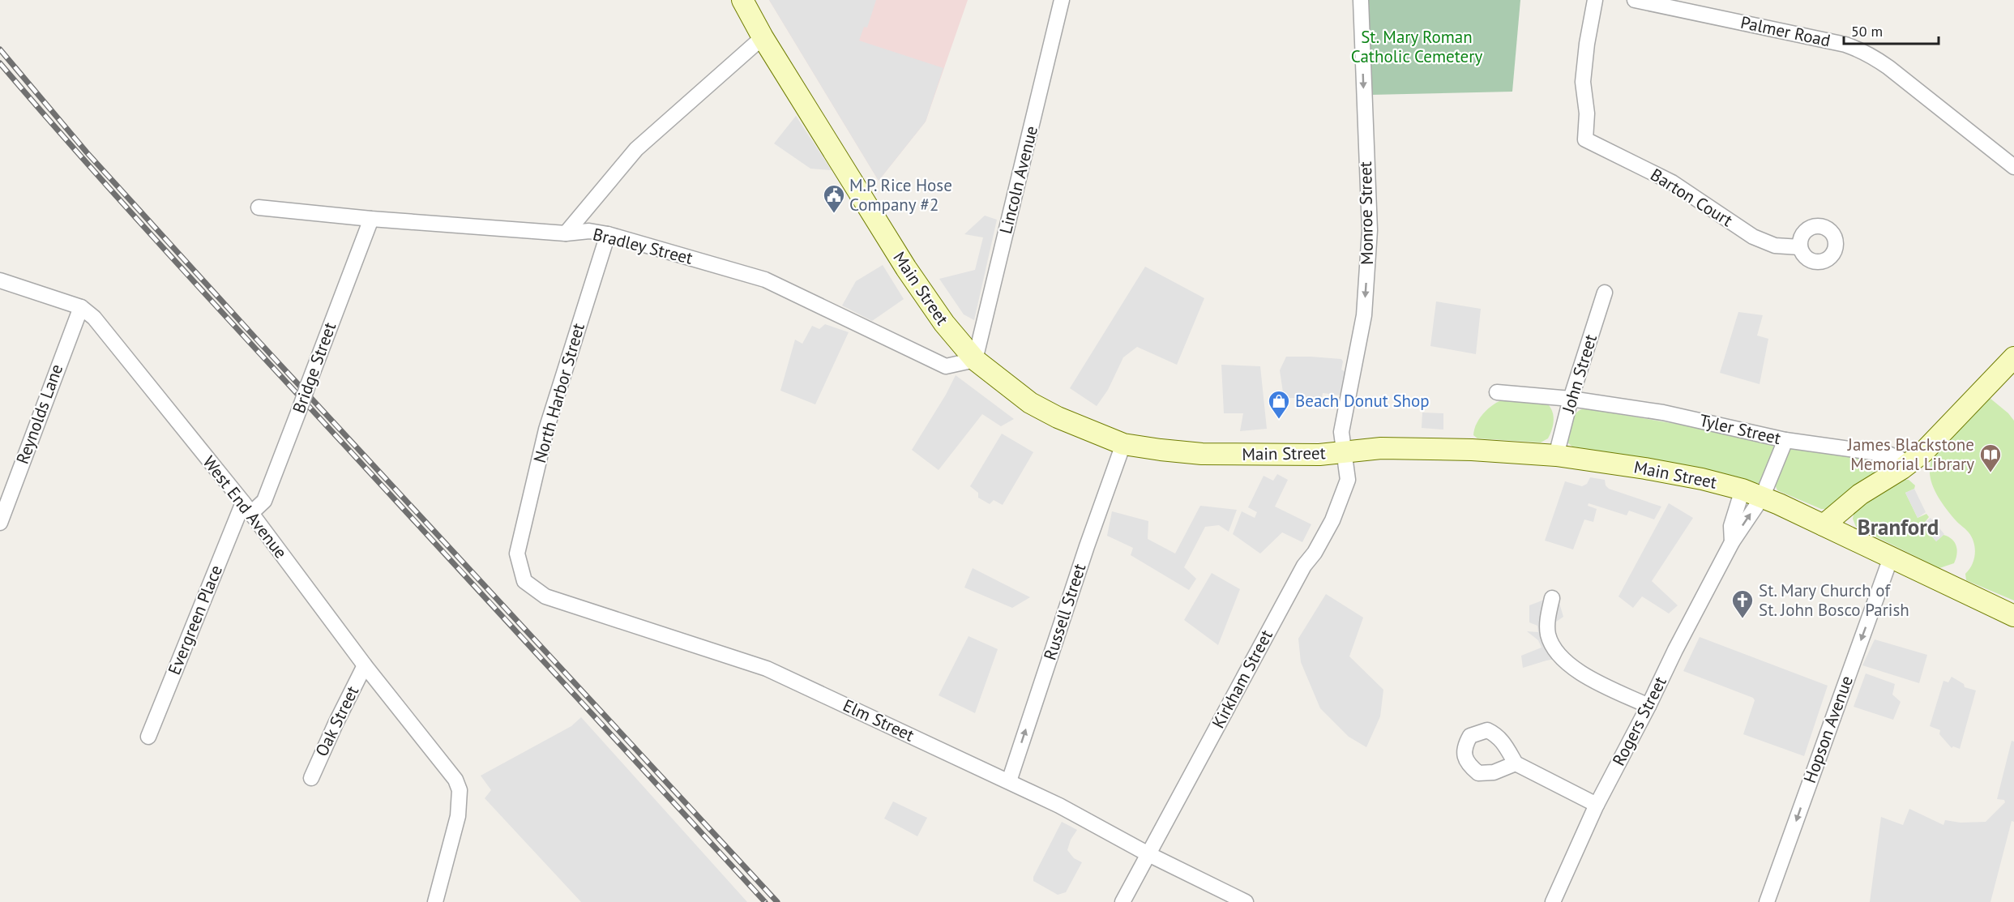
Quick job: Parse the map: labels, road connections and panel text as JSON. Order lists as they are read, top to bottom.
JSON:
{
  "streets": {
    "main road": ["Main Street"],
    "street": [
      "Palmer Road",
      "Lincoln Avenue",
      "Barton Court",
      "Monroe Street",
      "Bradley Street",
      "Bridge Street",
      "John Street",
      "North Harbor Street",
      "Reynolds Lane",
      "Tyler Street",
      "West End Avenue",
      "Russell Street",
      "Evergreen Place",
      "Kirkham Street",
      "Elm Street",
      "Oak Street",
      "Rogers Street",
      "Hopson Avenue"
    ]
  },
  "crossings": [
    ["Lincoln Avenue", "Bradley Street"],
    ["Lincoln Avenue", "Main Street"],
    ["Monroe Street", "Main Street"],
    ["Monroe Street", "Kirkham Street"],
    ["Bradley Street", "Main Street"],
    ["Bradley Street", "Bridge Street"],
    ["Bradley Street", "North Harbor Street"],
    ["Main Street", "John Street"],
    ["Main Street", "Russell Street"],
    ["Main Street", "Kirkham Street"],
    ["Main Street", "Rogers Street"],
    ["Main Street", "Hopson Avenue"],
    ["Bridge Street", "West End Avenue"],
    ["Bridge Street", "Evergreen Place"],
    ["John Street", "Tyler Street"],
    ["North Harbor Street", "Elm Street"],
    ["Reynolds Lane", "West End Avenue"],
    ["Tyler Street", "Rogers Street"],
    ["West End Avenue", "Evergreen Place"],
    ["West End Avenue", "Oak Street"],
    ["Russell Street", "Elm Street"],
    ["Kirkham Street", "Elm Street"]
  ],
  "one_way": ["Monroe Street", "Russell Street", "Hopson Avenue"],
  "districts": ["Branford"],
  "parks": ["St. Mary Roman Catholic Cemetery"],
  "places": {
    "public building": ["M.P. Rice Hose Company #2"],
    "shop": ["Beach Donut Shop"],
    "library": ["James Blackstone Memorial Library"],
    "church": ["St. Mary Church of St. John Bosco Parish"]
  },
  "scale_bar": "50 m"
}
